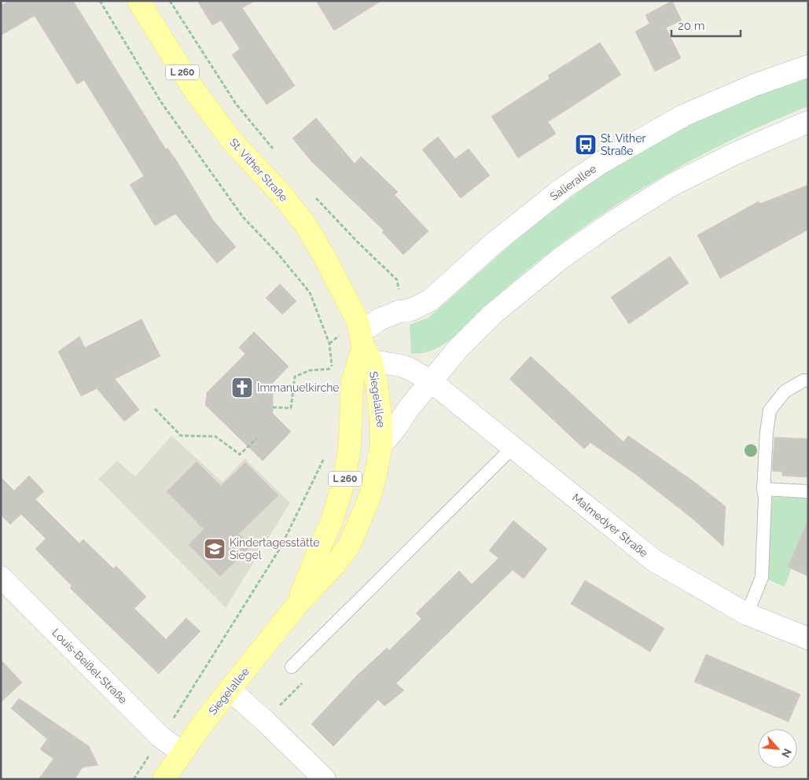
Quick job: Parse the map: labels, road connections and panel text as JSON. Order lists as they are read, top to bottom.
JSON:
{
  "streets": {
    "main road": ["L 260", "St. Vither Straße", "Siegelallee"],
    "street": ["Salierallee", "Malmedyer Straße", "Louis-Beißel-Straße"]
  },
  "crossings": [
    ["St. Vither Straße", "Salierallee"],
    ["St. Vither Straße", "Siegelallee"],
    ["Salierallee", "Siegelallee"],
    ["Siegelallee", "Louis-Beißel-Straße"]
  ],
  "places": {
    "bus stop": ["St. Vither Straße"],
    "church": ["Immanuelkirche"],
    "school or university": ["Kindertagesstätte Siegel"]
  },
  "scale_bar": "20 m",
  "north": "bottom right"
}
